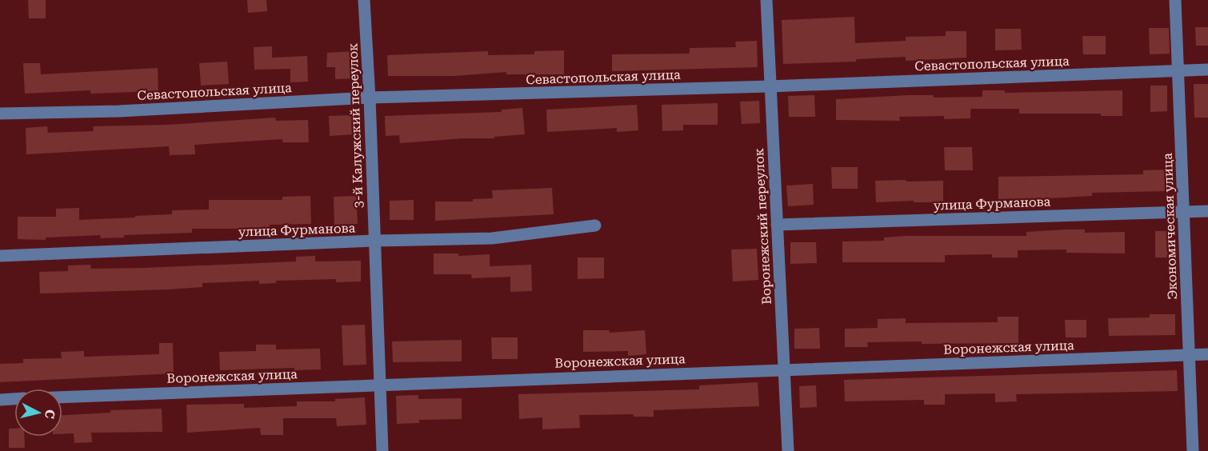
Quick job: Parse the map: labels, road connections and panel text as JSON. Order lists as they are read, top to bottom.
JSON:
{
  "streets": {
    "street": [
      "Севастопольская улица",
      "3-й Калужский переулок",
      "улица Фурманова",
      "Воронежский переулок",
      "Экономическая улица",
      "Воронежская улица"
    ]
  },
  "crossings": [
    ["Севастопольская улица", "3-й Калужский переулок"],
    ["Севастопольская улица", "Воронежский переулок"],
    ["Севастопольская улица", "Экономическая улица"],
    ["3-й Калужский переулок", "улица Фурманова"],
    ["3-й Калужский переулок", "Воронежская улица"],
    ["улица Фурманова", "Воронежский переулок"],
    ["улица Фурманова", "Экономическая улица"],
    ["Воронежский переулок", "Воронежская улица"],
    ["Экономическая улица", "Воронежская улица"]
  ],
  "north": "right"
}
